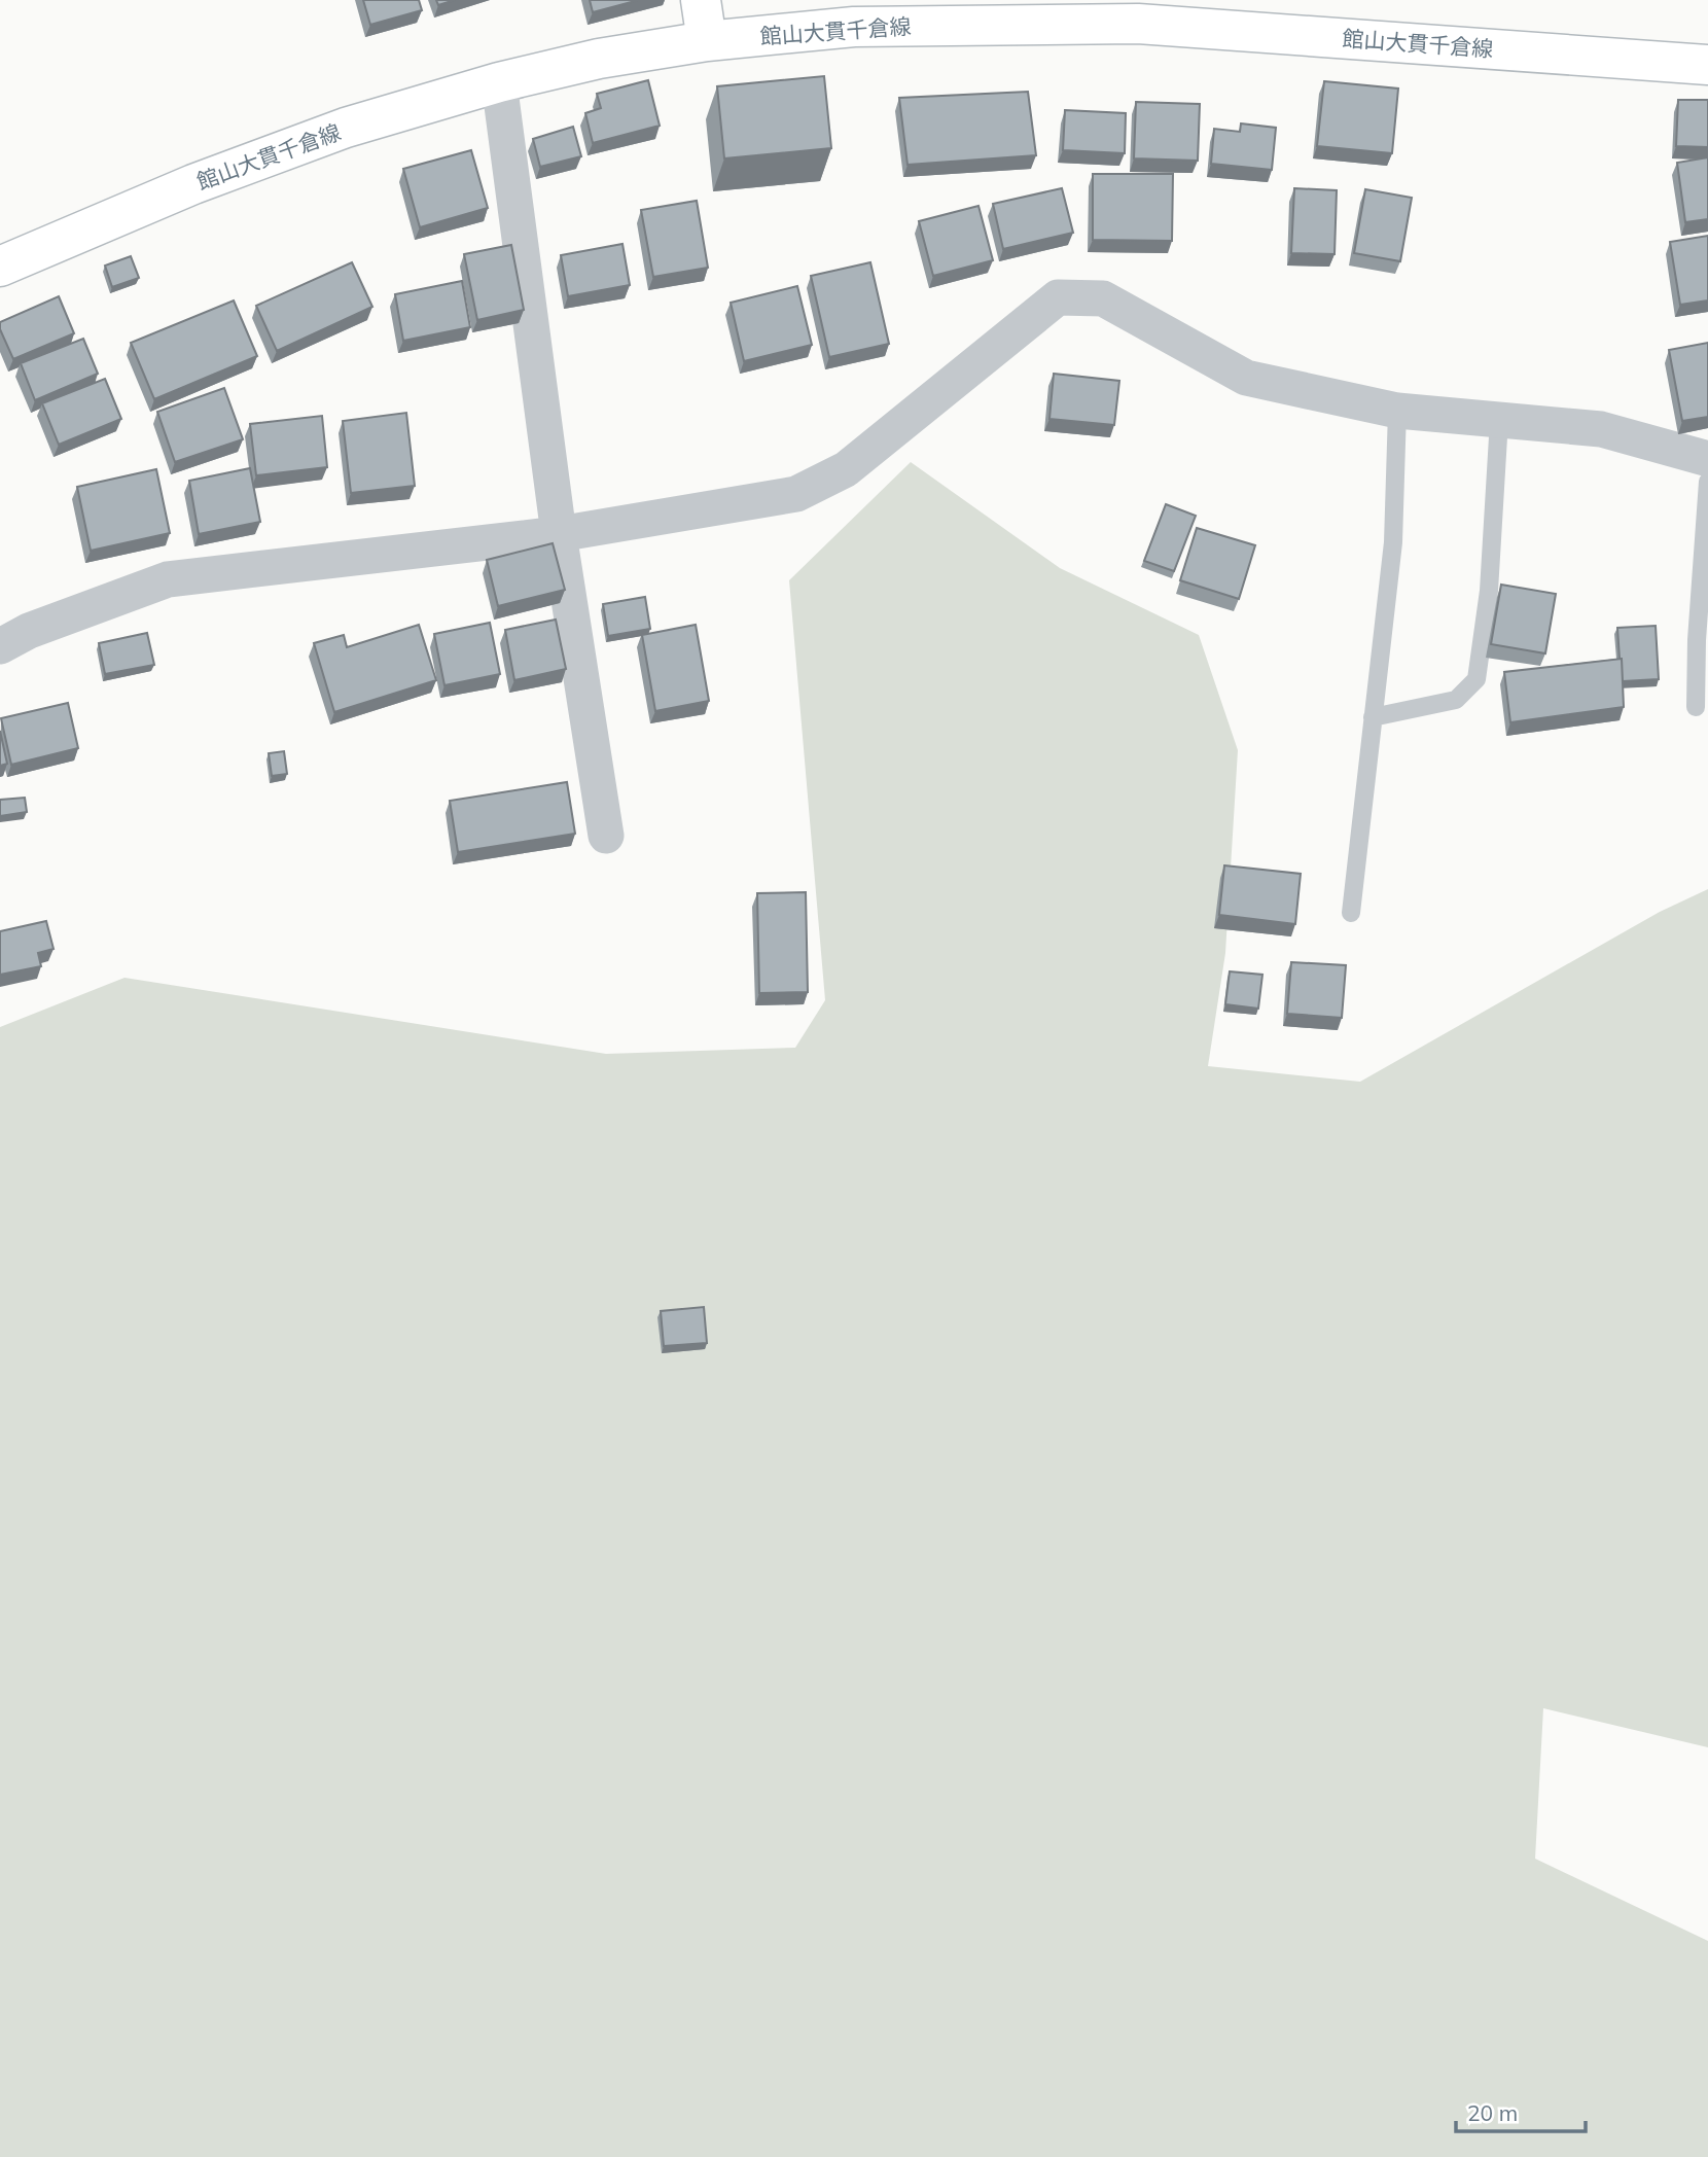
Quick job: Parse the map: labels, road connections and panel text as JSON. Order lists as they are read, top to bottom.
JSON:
{
  "streets": {
    "main road": ["館山大貫千倉線"]
  },
  "scale_bar": "20 m"
}
